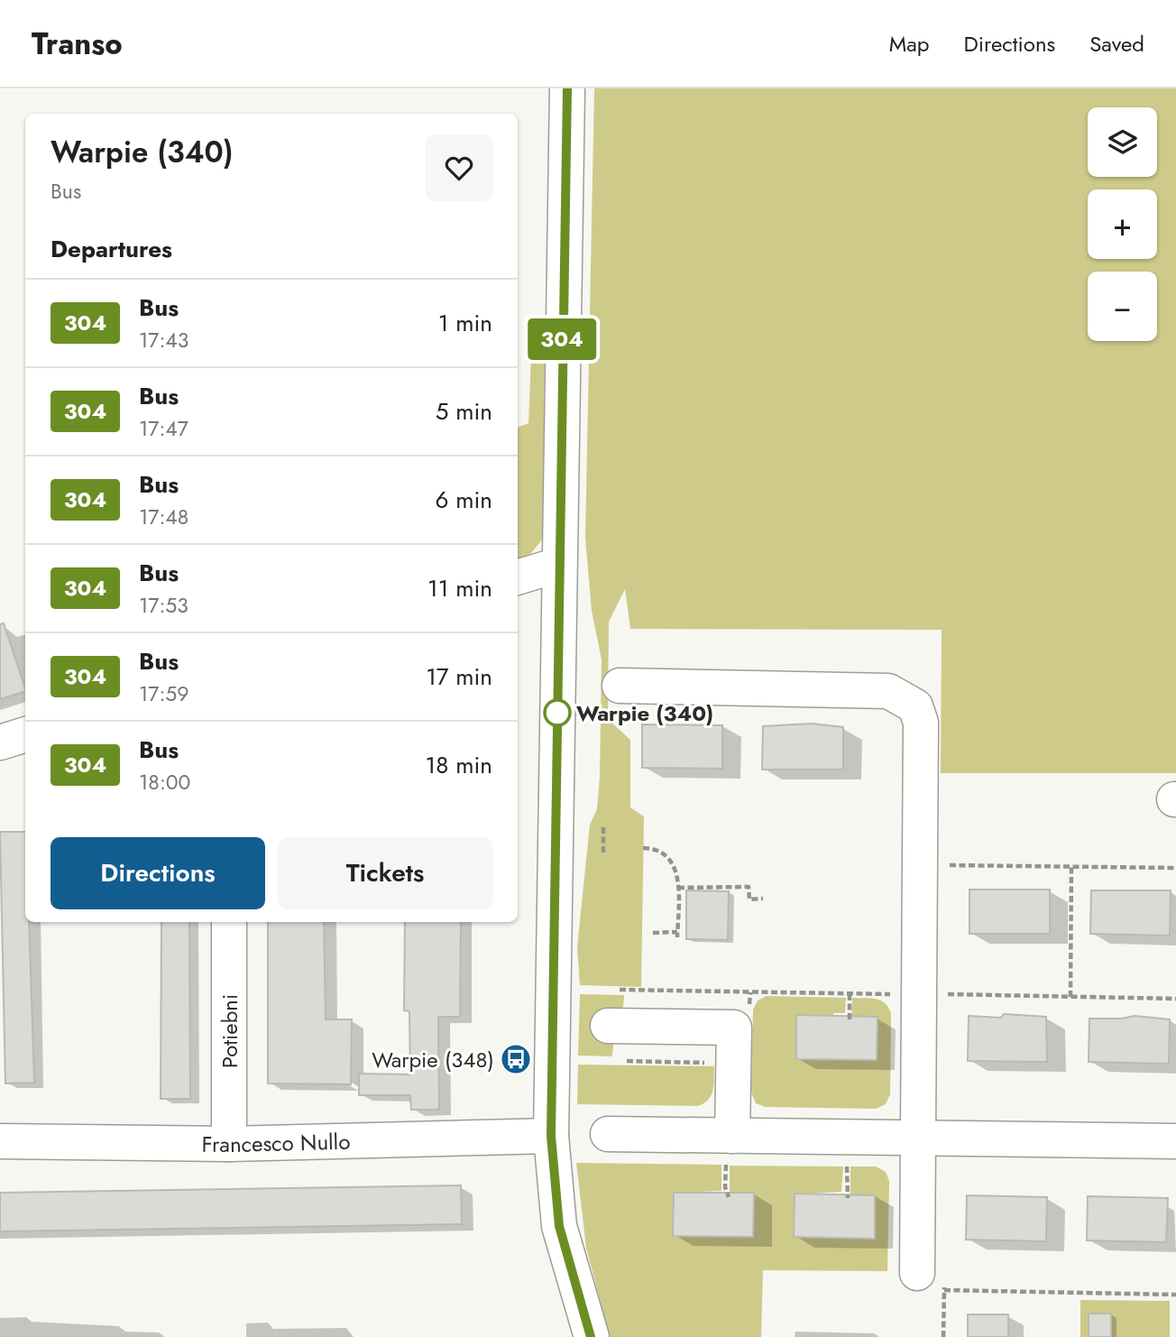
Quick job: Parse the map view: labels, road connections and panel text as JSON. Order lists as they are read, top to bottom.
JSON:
{
  "streets": {
    "street": ["Potiebni", "Francesco Nullo"]
  },
  "crossings": [
    ["Potiebni", "Francesco Nullo"]
  ],
  "places": {
    "other": ["Warpie (340)"],
    "bus stop": ["Warpie (348)"]
  },
  "lines": ["bus line 304"],
  "page": {
    "header": "Transo",
    "nav": ["Map", "Directions", "Saved"],
    "on_map": "304",
    "map_buttons": ["+", "−"],
    "heading": [
      ["Warpie (340)", "Bus"],
      "Departures"
    ],
    "list": [
      {
        "mark": "304",
        "name": "Bus",
        "note": "17:43",
        "value": "1 min"
      },
      {
        "mark": "304",
        "name": "Bus",
        "note": "17:47",
        "value": "5 min"
      },
      {
        "mark": "304",
        "name": "Bus",
        "note": "17:48",
        "value": "6 min"
      },
      {
        "mark": "304",
        "name": "Bus",
        "note": "17:53",
        "value": "11 min"
      },
      {
        "mark": "304",
        "name": "Bus",
        "note": "17:59",
        "value": "17 min"
      },
      {
        "mark": "304",
        "name": "Bus",
        "note": "18:00",
        "value": "18 min"
      }
    ],
    "buttons": ["Directions", "Tickets"]
  }
}
